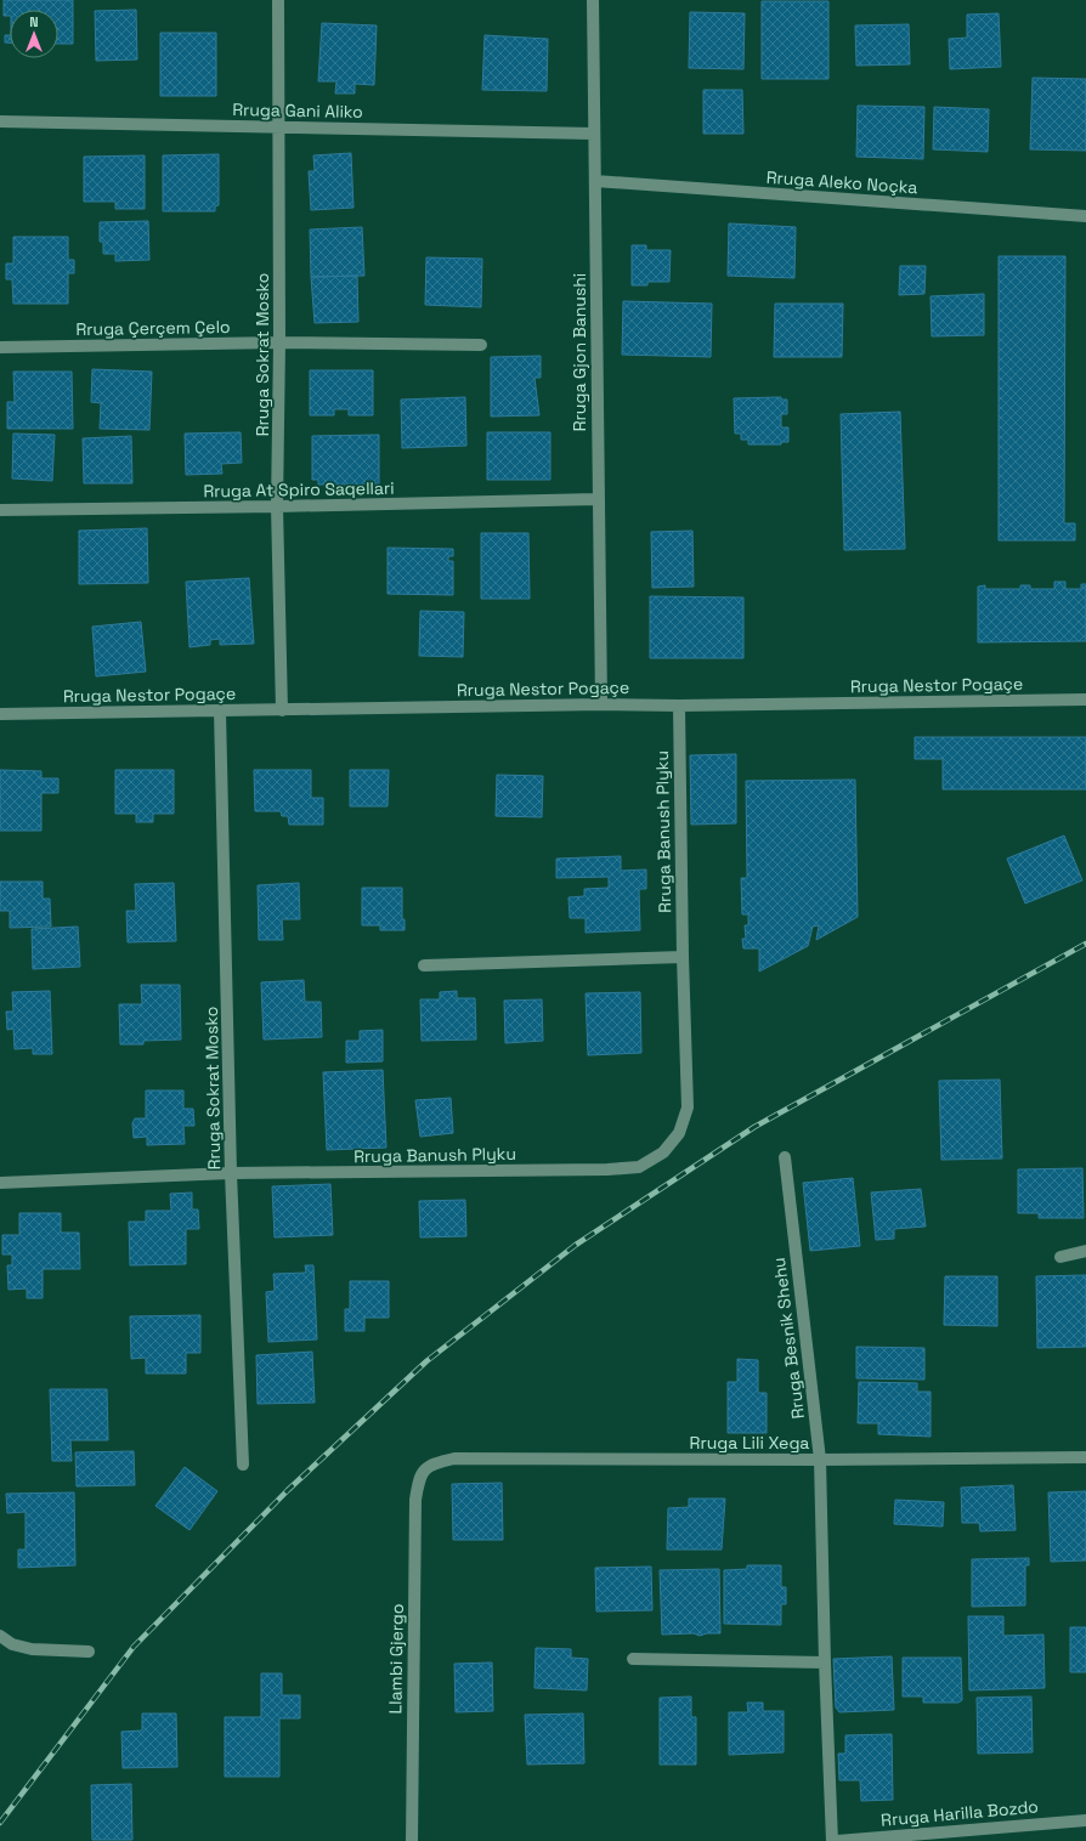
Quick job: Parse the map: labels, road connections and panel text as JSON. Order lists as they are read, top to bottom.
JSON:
{
  "streets": {
    "street": [
      "Rruga Gani Aliko",
      "Rruga Aleko Noçka",
      "Rruga Çerçem Çelo",
      "Rruga Gjon Banushi",
      "Rruga Sokrat Mosko",
      "Rruga At Spiro Saqellari",
      "Rruga Nestor Pogaçe",
      "Rruga Banush Plyku",
      "Rruga Besnik Shehu",
      "Rruga Lili Xega",
      "Llambi Gjergo",
      "Rruga Harilla Bozdo"
    ]
  },
  "crossings": [
    ["Rruga Gani Aliko", "Rruga Gjon Banushi"],
    ["Rruga Gani Aliko", "Rruga Sokrat Mosko"],
    ["Rruga Aleko Noçka", "Rruga Gjon Banushi"],
    ["Rruga Çerçem Çelo", "Rruga Sokrat Mosko"],
    ["Rruga Gjon Banushi", "Rruga At Spiro Saqellari"],
    ["Rruga Gjon Banushi", "Rruga Nestor Pogaçe"],
    ["Rruga Sokrat Mosko", "Rruga At Spiro Saqellari"],
    ["Rruga Sokrat Mosko", "Rruga Nestor Pogaçe"],
    ["Rruga Sokrat Mosko", "Rruga Banush Plyku"],
    ["Rruga Nestor Pogaçe", "Rruga Banush Plyku"],
    ["Rruga Besnik Shehu", "Rruga Lili Xega"],
    ["Rruga Lili Xega", "Llambi Gjergo"]
  ],
  "north": "top"
}
